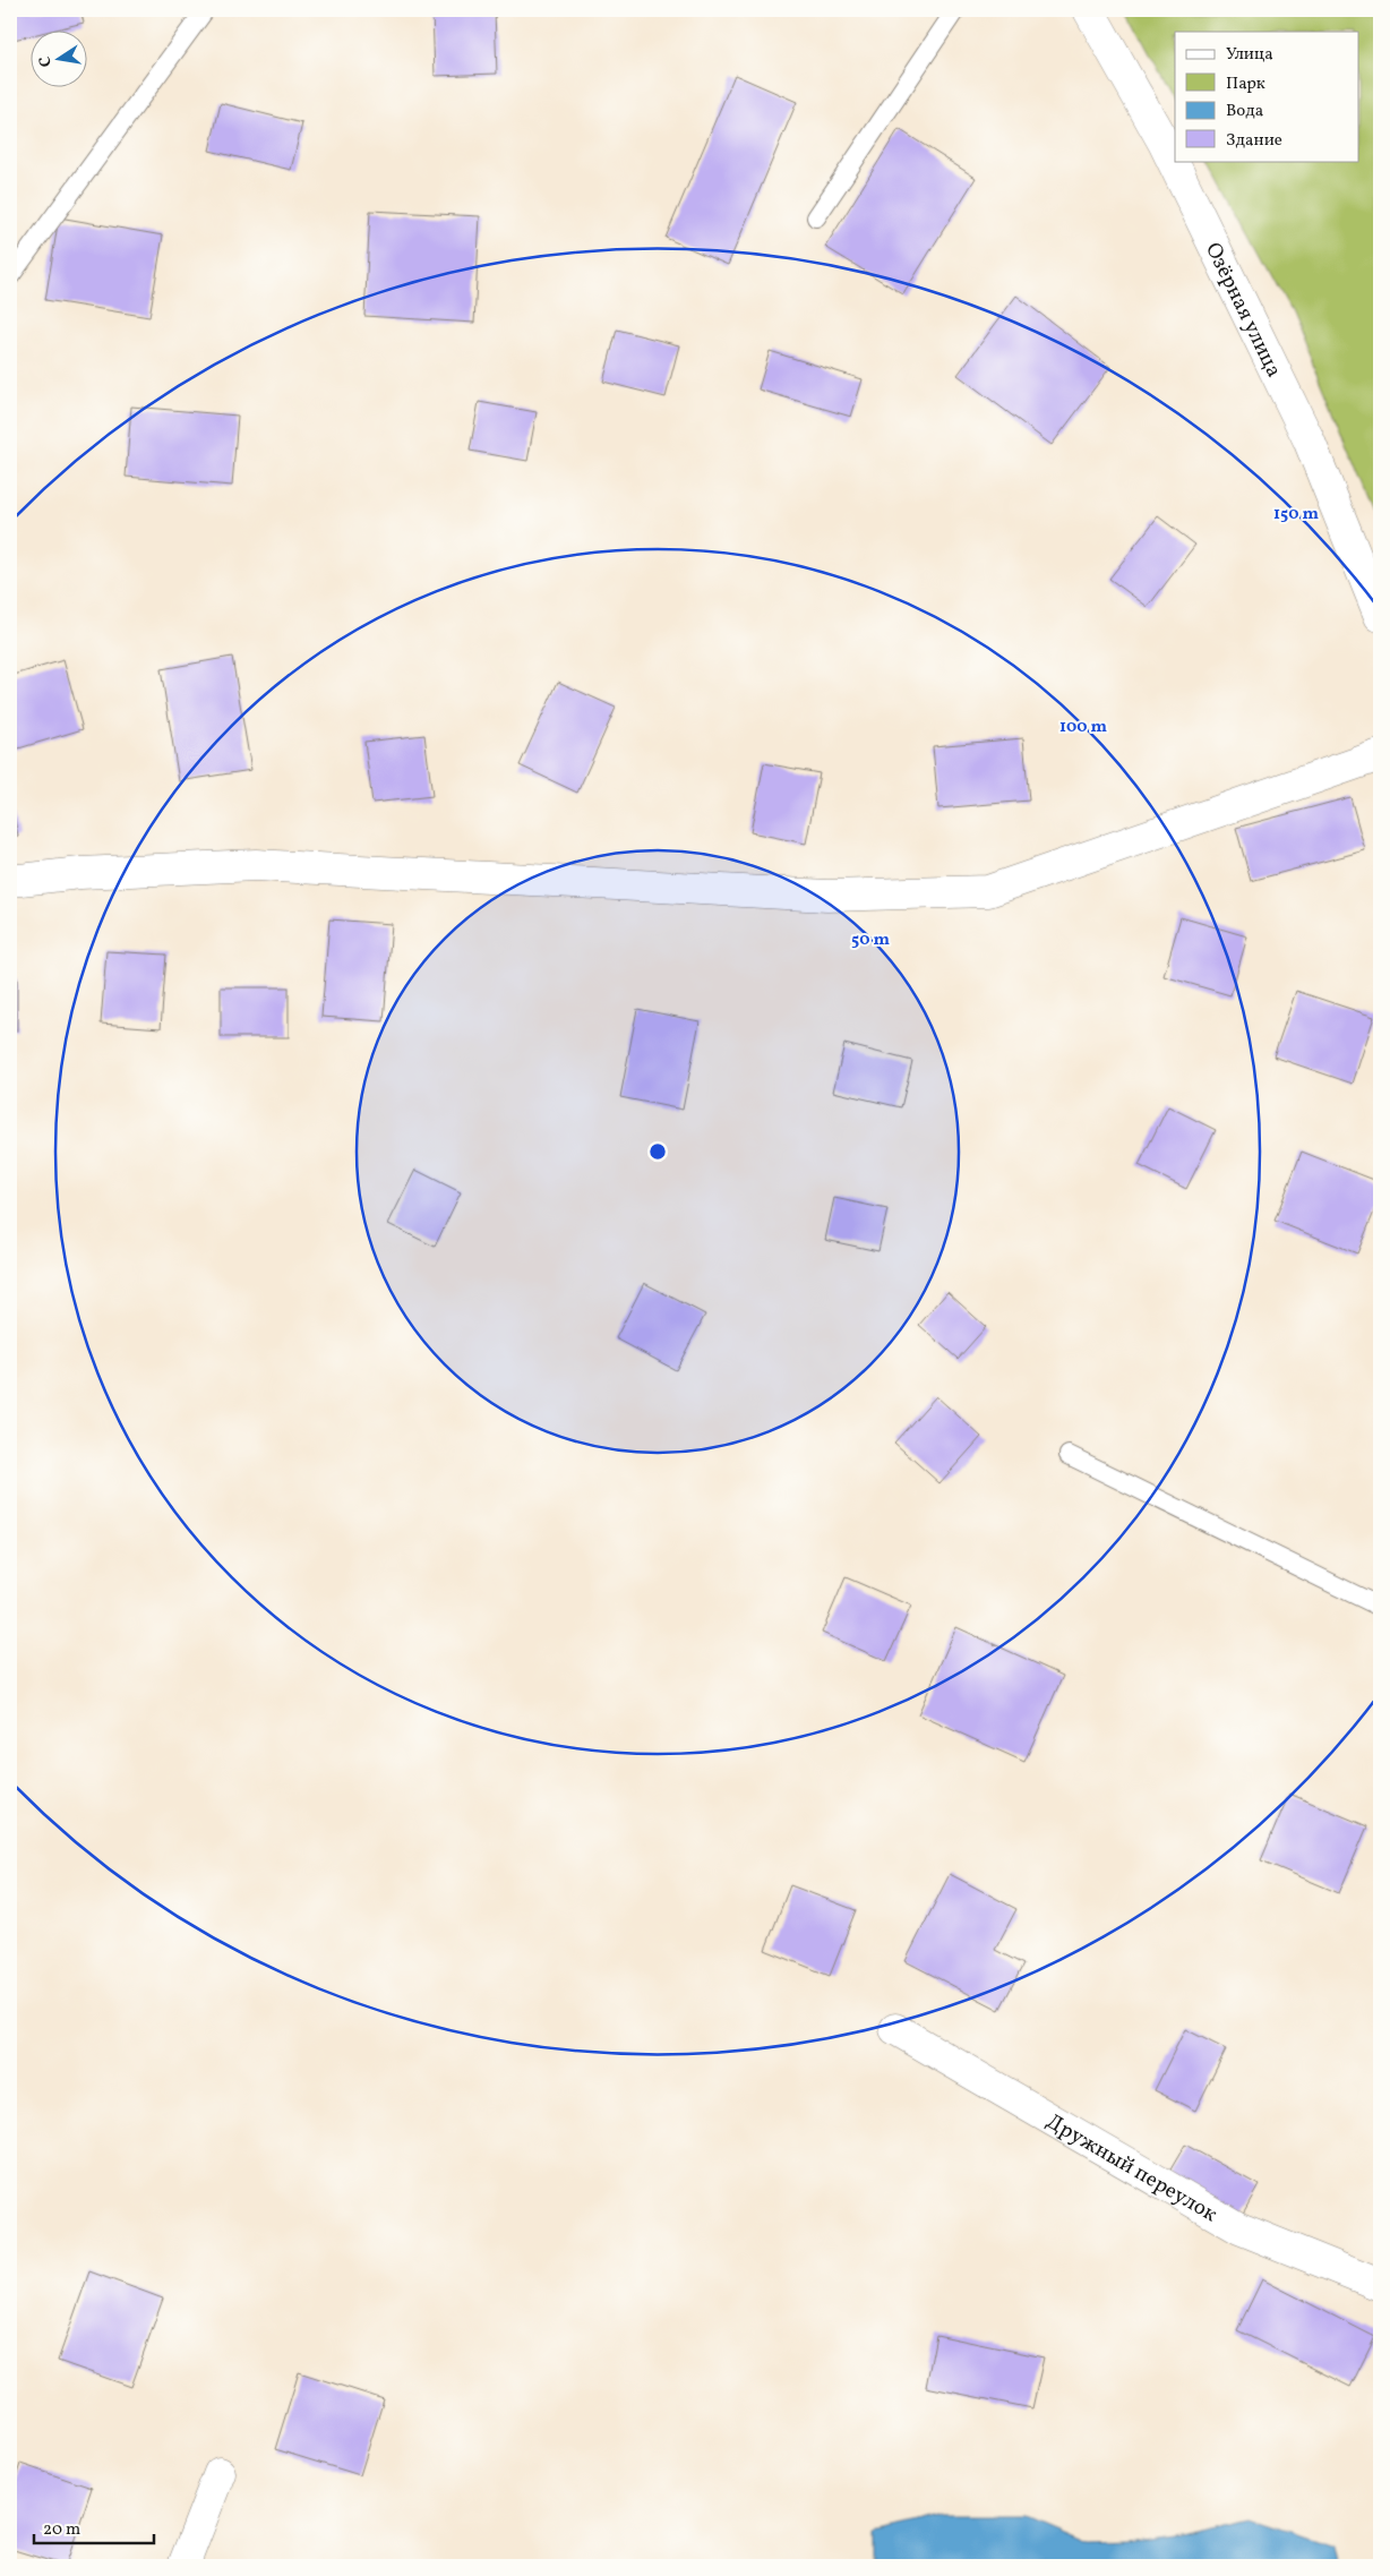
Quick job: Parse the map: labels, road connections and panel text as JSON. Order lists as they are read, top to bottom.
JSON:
{
  "streets": {
    "street": ["Озёрная улица", "Дружный переулок"]
  },
  "legend": [
    "Улица",
    "Парк",
    "Вода",
    "Здание"
  ],
  "scale_bar": "20 m",
  "north": "left",
  "rings": ["150 m", "100 m", "50 m"]
}
